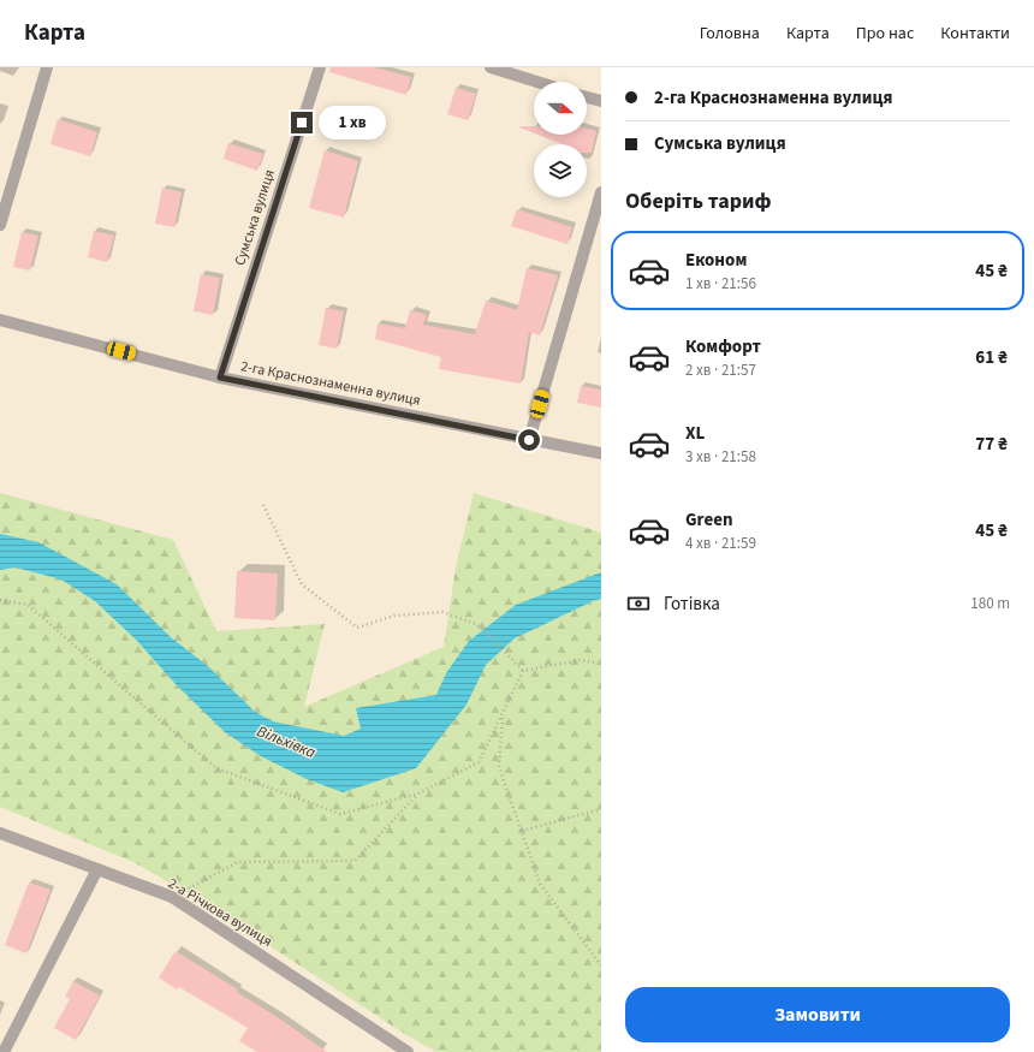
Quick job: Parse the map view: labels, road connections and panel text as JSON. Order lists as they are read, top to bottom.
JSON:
{
  "streets": {
    "street": ["Сумська вулиця", "2-га Краснознаменна вулиця", "2-а Річкова вулиця"]
  },
  "crossings": [
    ["Сумська вулиця", "2-га Краснознаменна вулиця"]
  ],
  "water": ["Вільхівка"],
  "north": "right",
  "page": {
    "header": "Карта",
    "nav": [
      "Головна",
      "Карта",
      "Про нас",
      "Контакти"
    ],
    "banner": ["2-га Краснознаменна вулиця", "Сумська вулиця"],
    "bubble": "1 хв",
    "heading": "Оберіть тариф",
    "list": [
      {
        "name": "Економ",
        "note": "1 хв · 21:56",
        "value": "45 ₴"
      },
      {
        "name": "Комфорт",
        "note": "2 хв · 21:57",
        "value": "61 ₴"
      },
      {
        "name": "XL",
        "note": "3 хв · 21:58",
        "value": "77 ₴"
      },
      {
        "name": "Green",
        "note": "4 хв · 21:59",
        "value": "45 ₴"
      }
    ],
    "pay": ["Готівка", "180 m"],
    "buttons": "Замовити"
  }
}
